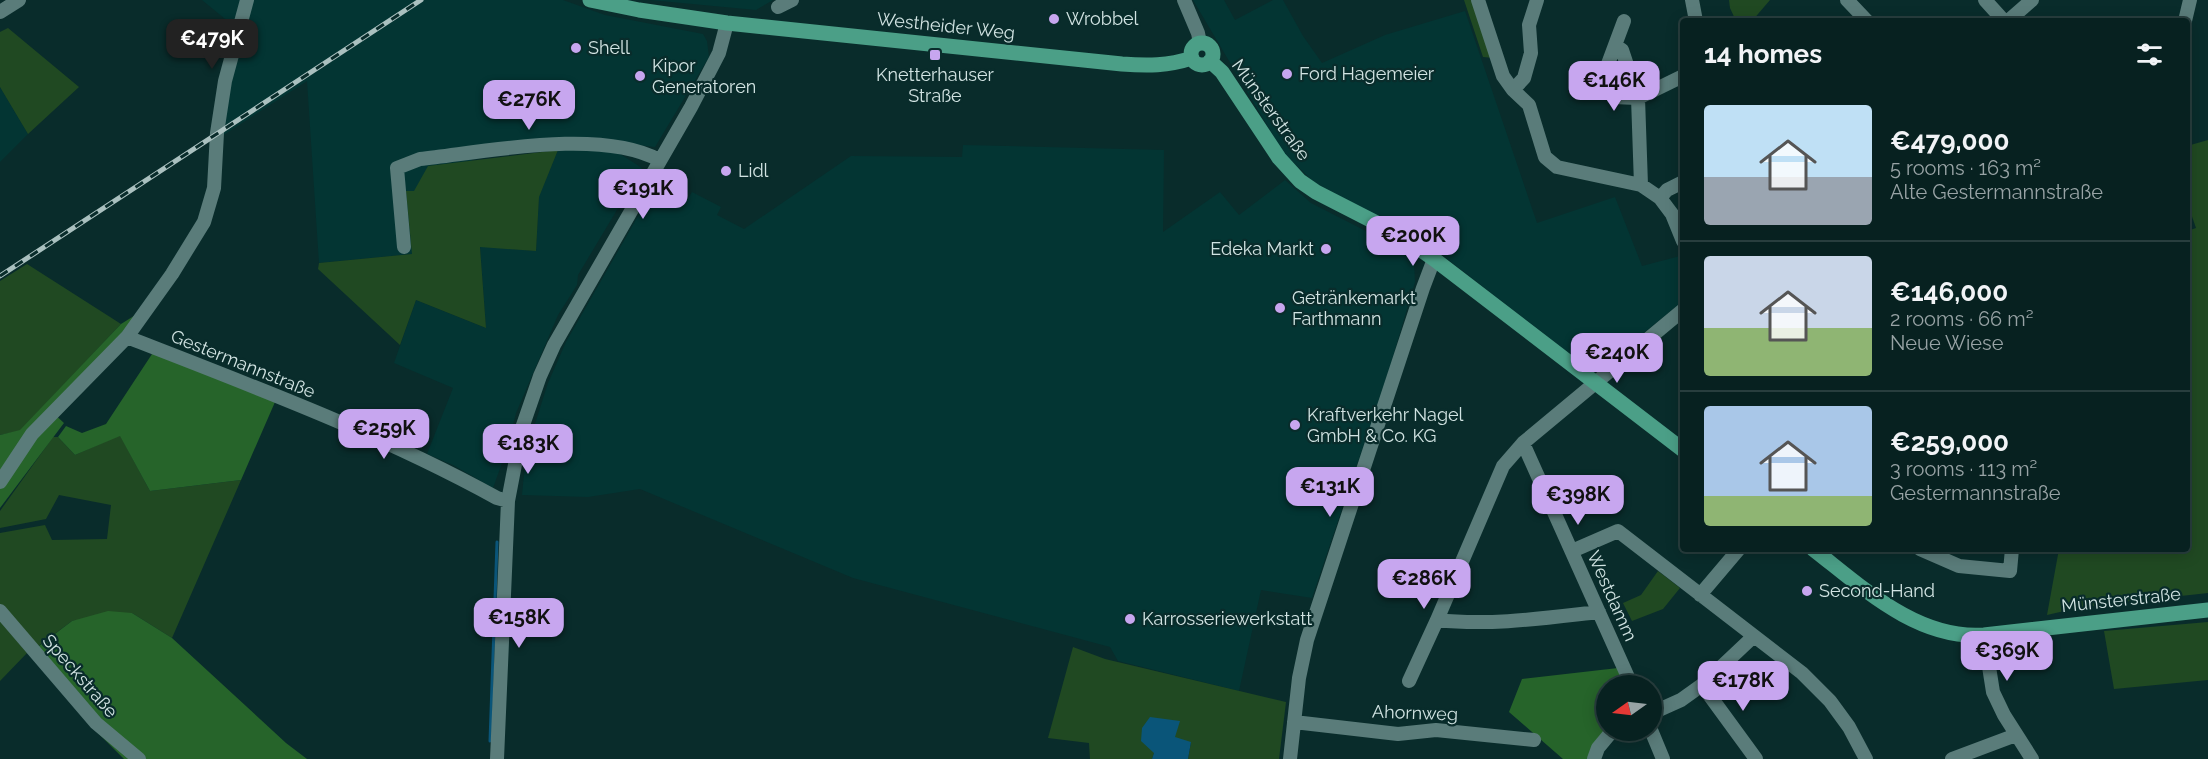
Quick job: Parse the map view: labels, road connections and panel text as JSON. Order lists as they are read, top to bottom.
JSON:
{
  "streets": {
    "main road": ["Westheider Weg", "Münsterstraße"],
    "street": [
      "Gestermannstraße",
      "Westdamm",
      "Speckstraße",
      "Ahornweg"
    ]
  },
  "crossings": [
    ["Westheider Weg", "Münsterstraße"]
  ],
  "places": {
    "other": [
      "Wrobbel",
      "Shell",
      "Ford Hagemeier",
      "Kipor Generatoren",
      "Lidl",
      "Edeka Markt",
      "Getränkemarkt Farthmann",
      "Kraftverkehr Nagel GmbH & Co. KG",
      "Second-Hand",
      "Karrosseriewerkstatt"
    ],
    "transit": ["Knetterhauser Straße"]
  },
  "north": "left",
  "page": {
    "heading": "14 homes",
    "price": [
      "€479K",
      "€146K",
      "€276K",
      "€191K",
      "€200K",
      "€240K",
      "€259K",
      "€183K",
      "€131K",
      "€398K",
      "€286K",
      "€158K",
      "€369K",
      "€178K"
    ],
    "list": [
      {
        "name": "€479,000",
        "note": "5 rooms · 163 m² · Alte Gestermannstraße"
      },
      {
        "name": "€146,000",
        "note": "2 rooms · 66 m² · Neue Wiese"
      },
      {
        "name": "€259,000",
        "note": "3 rooms · 113 m² · Gestermannstraße"
      }
    ]
  }
}
